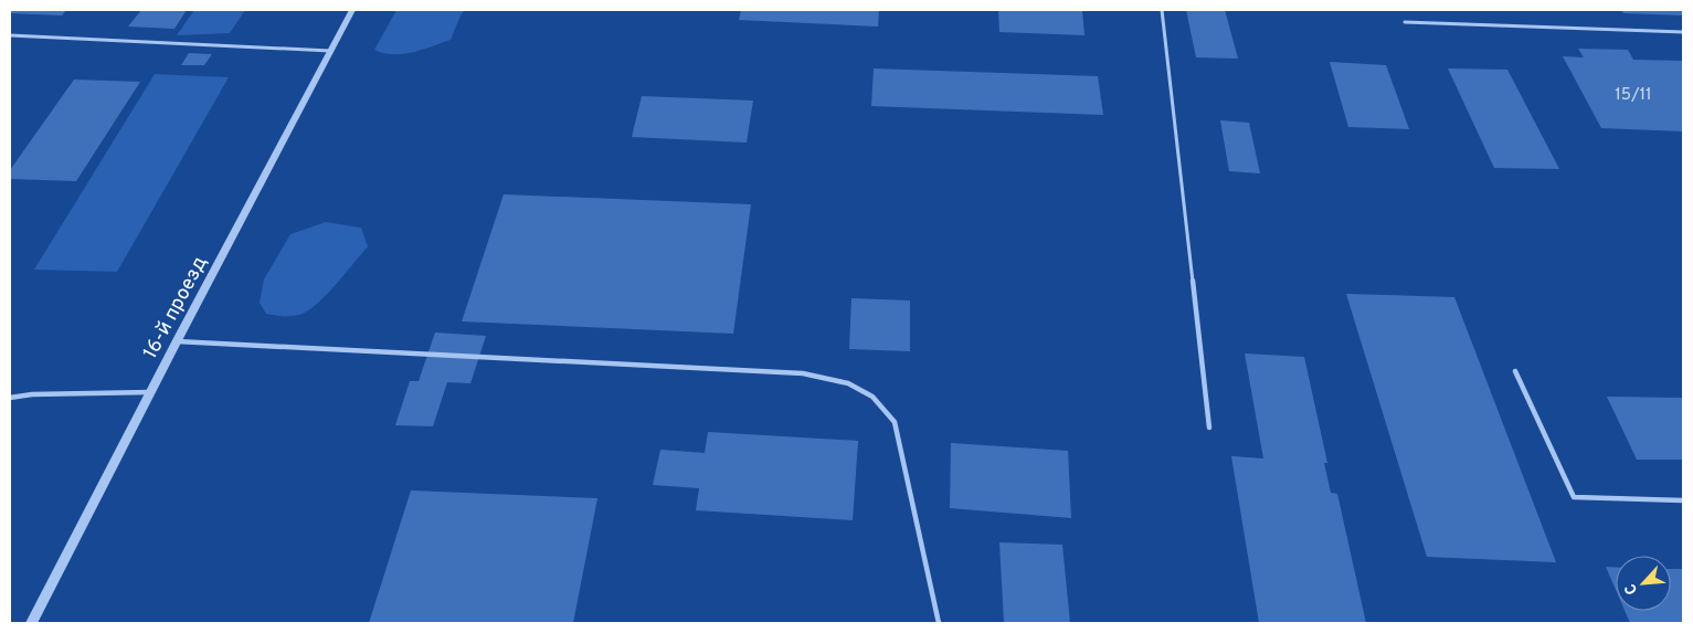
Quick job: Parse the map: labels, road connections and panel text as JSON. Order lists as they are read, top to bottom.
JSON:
{
  "streets": {
    "street": ["16-й проезд"]
  },
  "house_numbers": ["15/11"],
  "north": "bottom left"
}
